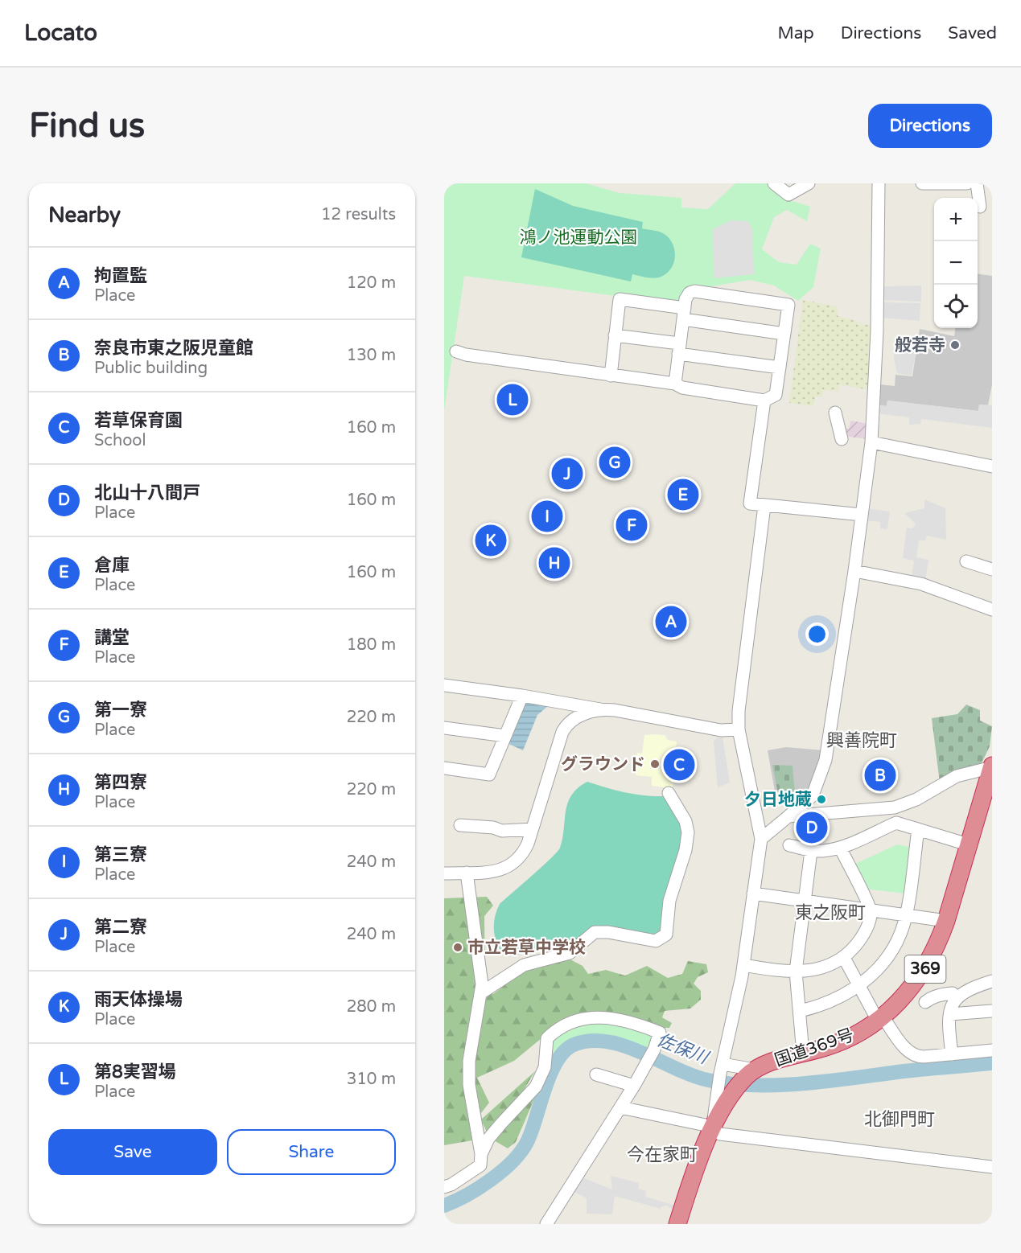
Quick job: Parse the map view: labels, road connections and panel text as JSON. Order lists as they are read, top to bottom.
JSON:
{
  "streets": {
    "highway": ["369", "国道369号"]
  },
  "districts": [
    "興善院町",
    "東之阪町",
    "北御門町",
    "今在家町"
  ],
  "water": ["佐保川"],
  "parks": ["鴻ノ池運動公園"],
  "places": [
    "般若寺",
    "グラウンド",
    "夕日地蔵",
    "市立若草中学校"
  ],
  "page": {
    "header": "Locato",
    "nav": ["Map", "Directions", "Saved"],
    "buttons": [
      "Directions",
      ["Save", "Share"]
    ],
    "title": "Find us",
    "heading": ["Nearby", "12 results"],
    "map_buttons": ["+", "−"],
    "list": [
      {
        "mark": "A",
        "name": "拘置監",
        "note": "Place",
        "value": "120 m"
      },
      {
        "mark": "B",
        "name": "奈良市東之阪児童館",
        "note": "Public building",
        "value": "130 m"
      },
      {
        "mark": "C",
        "name": "若草保育園",
        "note": "School",
        "value": "160 m"
      },
      {
        "mark": "D",
        "name": "北山十八間戸",
        "note": "Place",
        "value": "160 m"
      },
      {
        "mark": "E",
        "name": "倉庫",
        "note": "Place",
        "value": "160 m"
      },
      {
        "mark": "F",
        "name": "講堂",
        "note": "Place",
        "value": "180 m"
      },
      {
        "mark": "G",
        "name": "第一寮",
        "note": "Place",
        "value": "220 m"
      },
      {
        "mark": "H",
        "name": "第四寮",
        "note": "Place",
        "value": "220 m"
      },
      {
        "mark": "I",
        "name": "第三寮",
        "note": "Place",
        "value": "240 m"
      },
      {
        "mark": "J",
        "name": "第二寮",
        "note": "Place",
        "value": "240 m"
      },
      {
        "mark": "K",
        "name": "雨天体操場",
        "note": "Place",
        "value": "280 m"
      },
      {
        "mark": "L",
        "name": "第8実習場",
        "note": "Place",
        "value": "310 m"
      }
    ],
    "pins": [
      "L",
      "G",
      "J",
      "E",
      "I",
      "F",
      "K",
      "H",
      "A",
      "C",
      "B",
      "D"
    ]
  }
}
